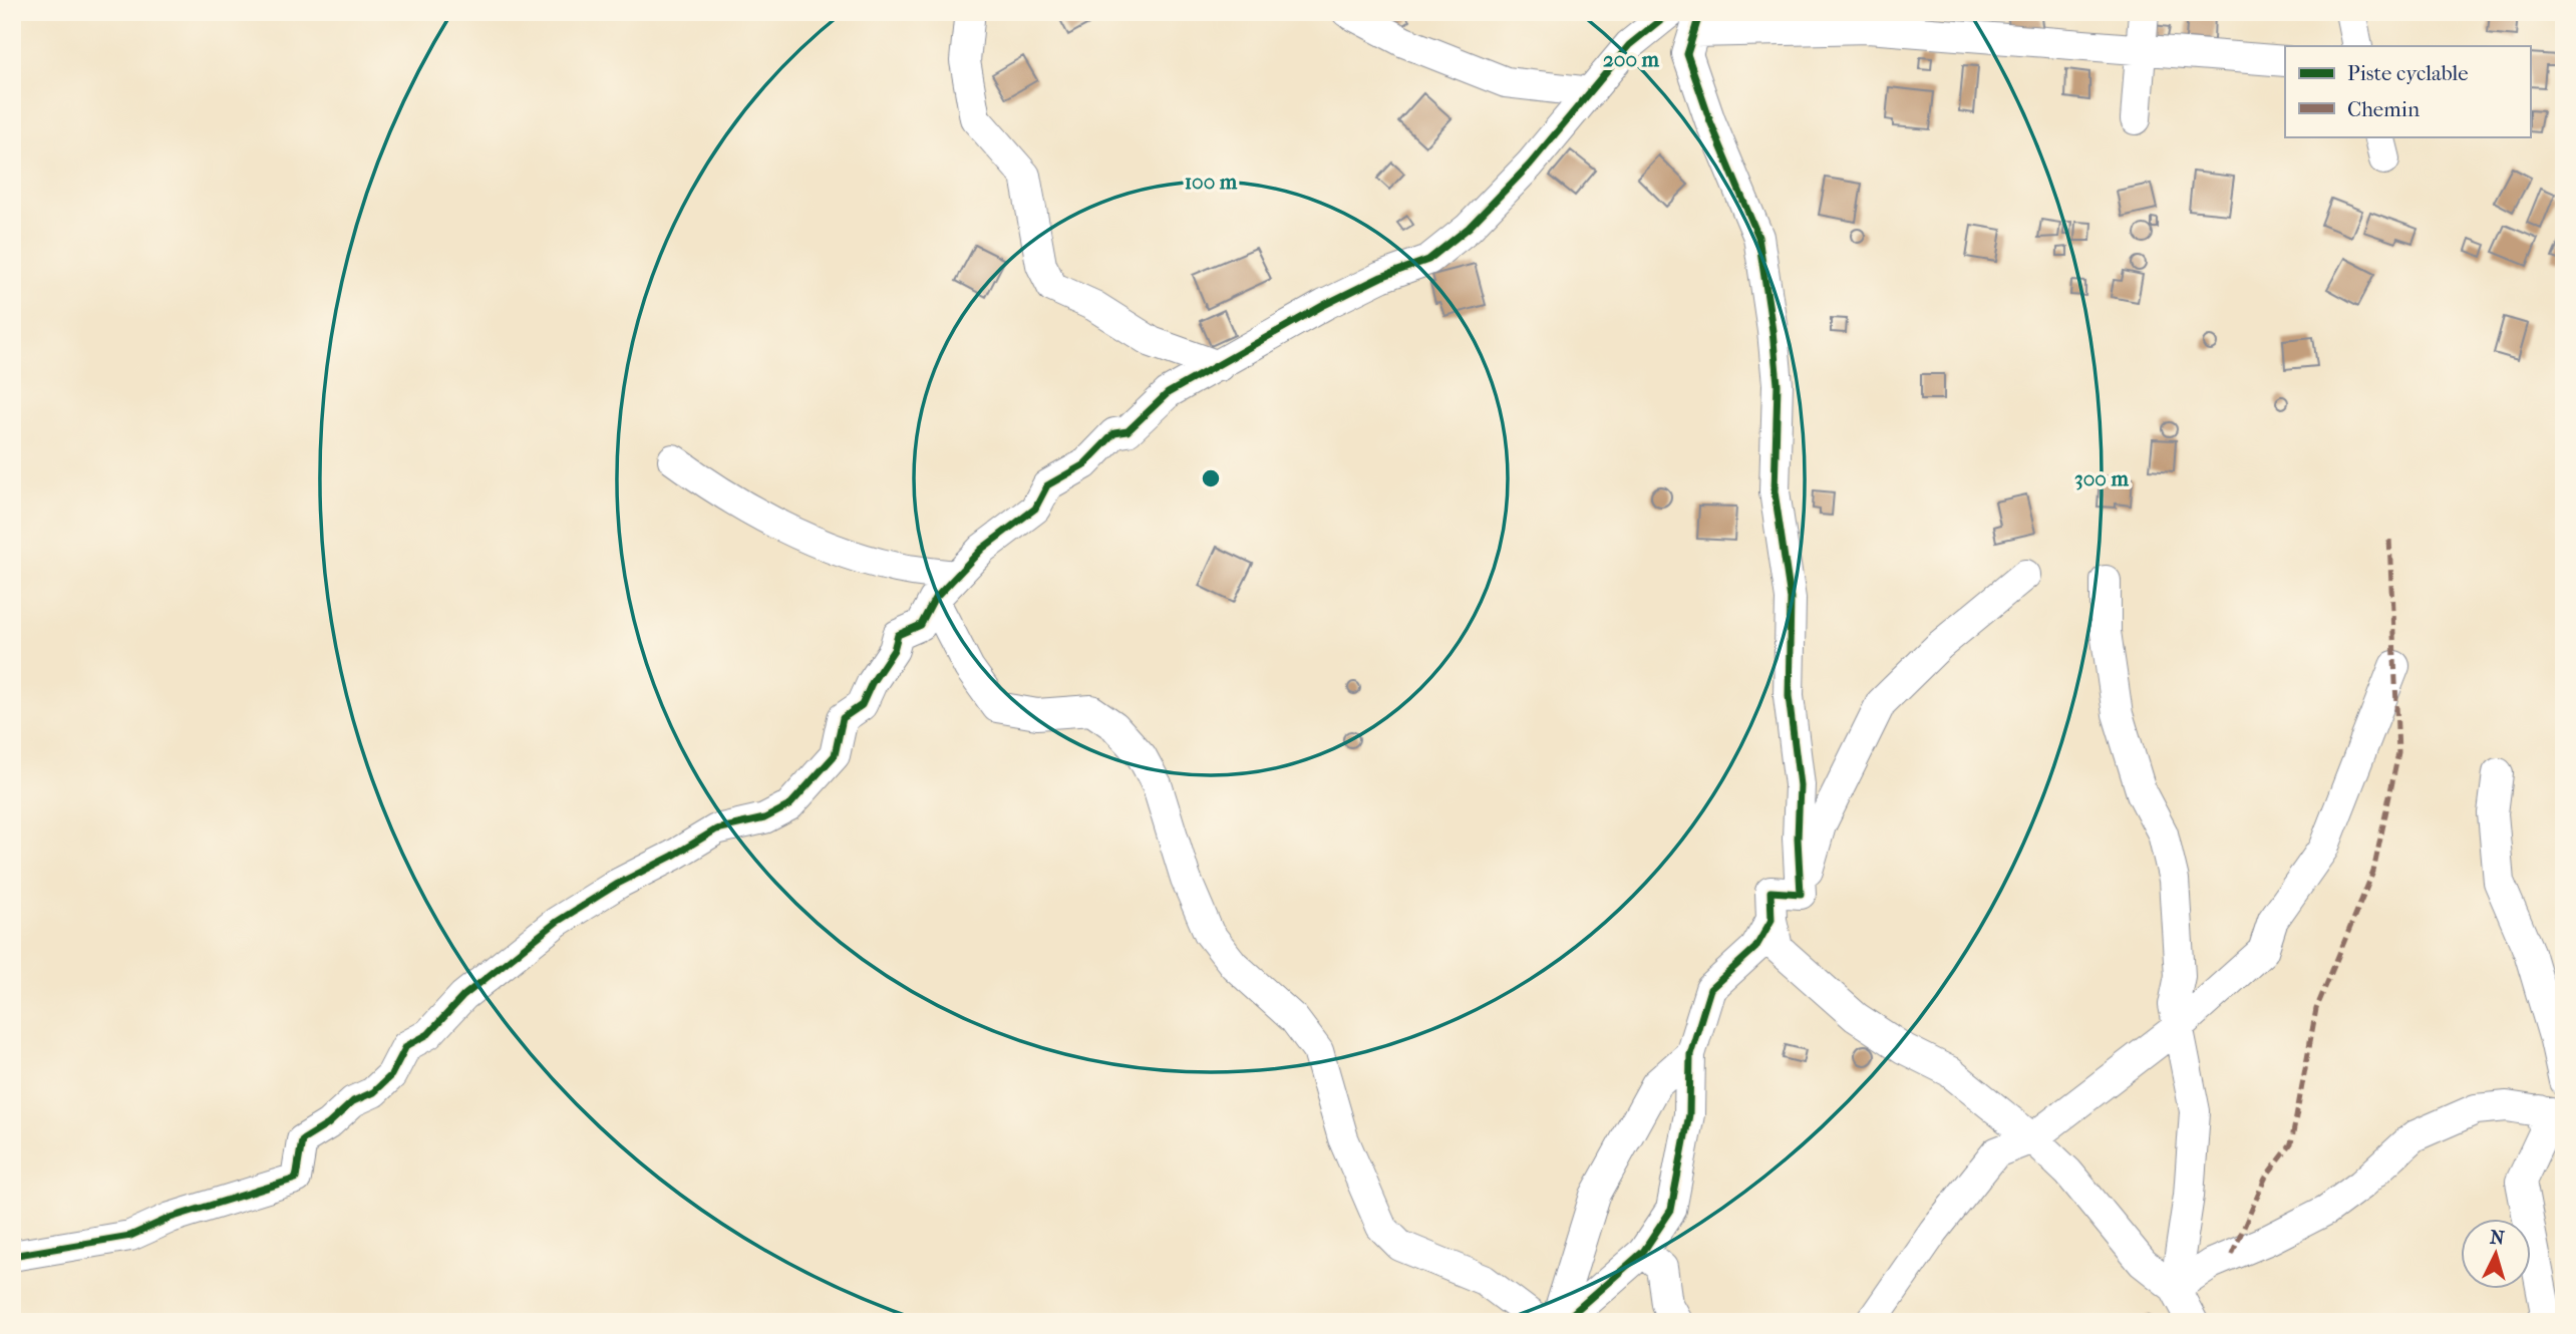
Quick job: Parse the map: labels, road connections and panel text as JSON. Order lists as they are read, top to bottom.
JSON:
{
  "legend": ["Piste cyclable", "Chemin"],
  "north": "top",
  "rings": ["200 m", "100 m", "300 m"]
}
